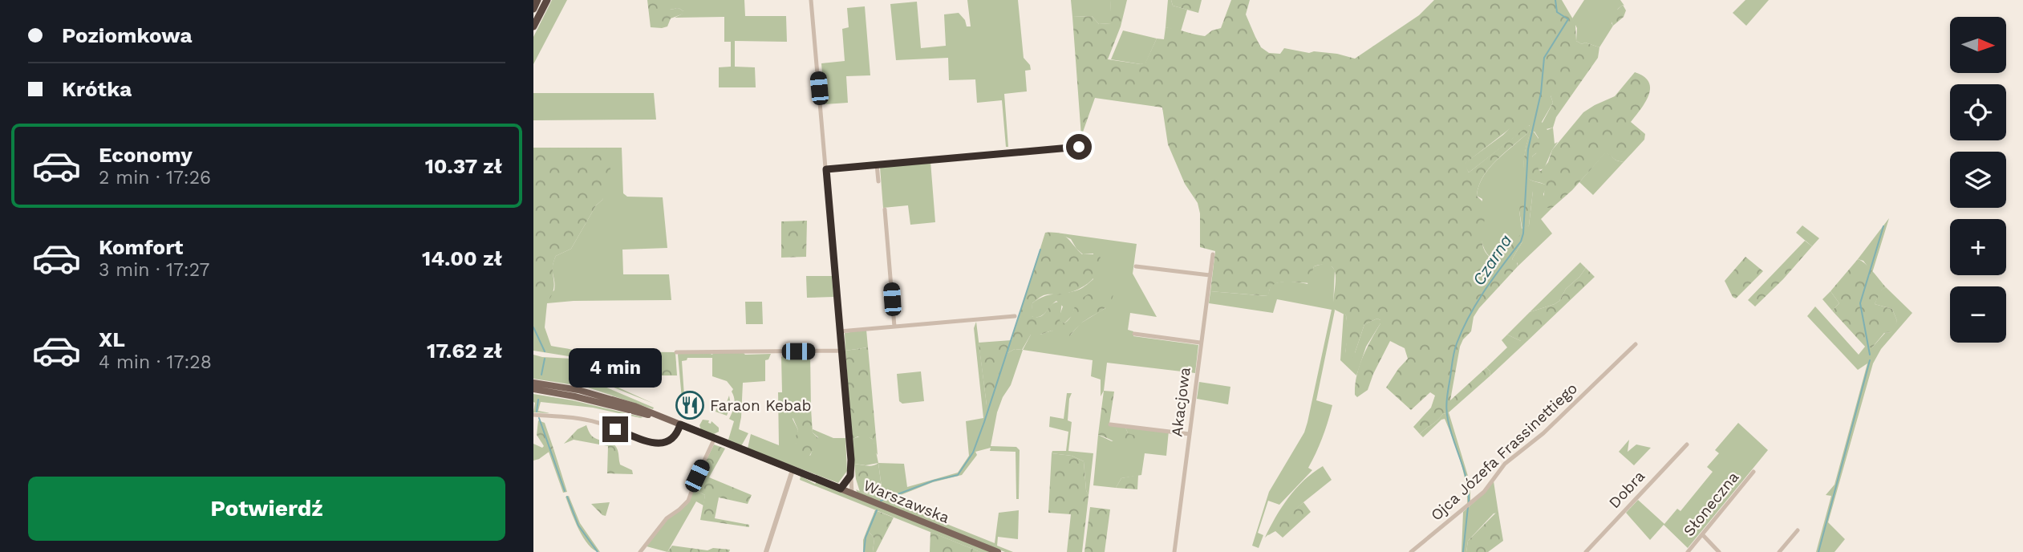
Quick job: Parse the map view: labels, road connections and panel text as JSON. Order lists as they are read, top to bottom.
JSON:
{
  "streets": {
    "main road": ["Warszawska"],
    "street": [
      "Akacjowa",
      "Ojca Józefa Frassinettiego",
      "Dobra",
      "Słoneczna"
    ]
  },
  "water": ["Czarna"],
  "places": {
    "restaurant": ["Faraon Kebab"]
  },
  "north": "right",
  "page": {
    "banner": ["Poziomkowa", "Krótka"],
    "map_buttons": ["+", "−"],
    "list": [
      {
        "name": "Economy",
        "note": "2 min · 17:26",
        "value": "10.37 zł"
      },
      {
        "name": "Komfort",
        "note": "3 min · 17:27",
        "value": "14.00 zł"
      },
      {
        "name": "XL",
        "note": "4 min · 17:28",
        "value": "17.62 zł"
      }
    ],
    "bubble": "4 min",
    "buttons": "Potwierdź"
  }
}
